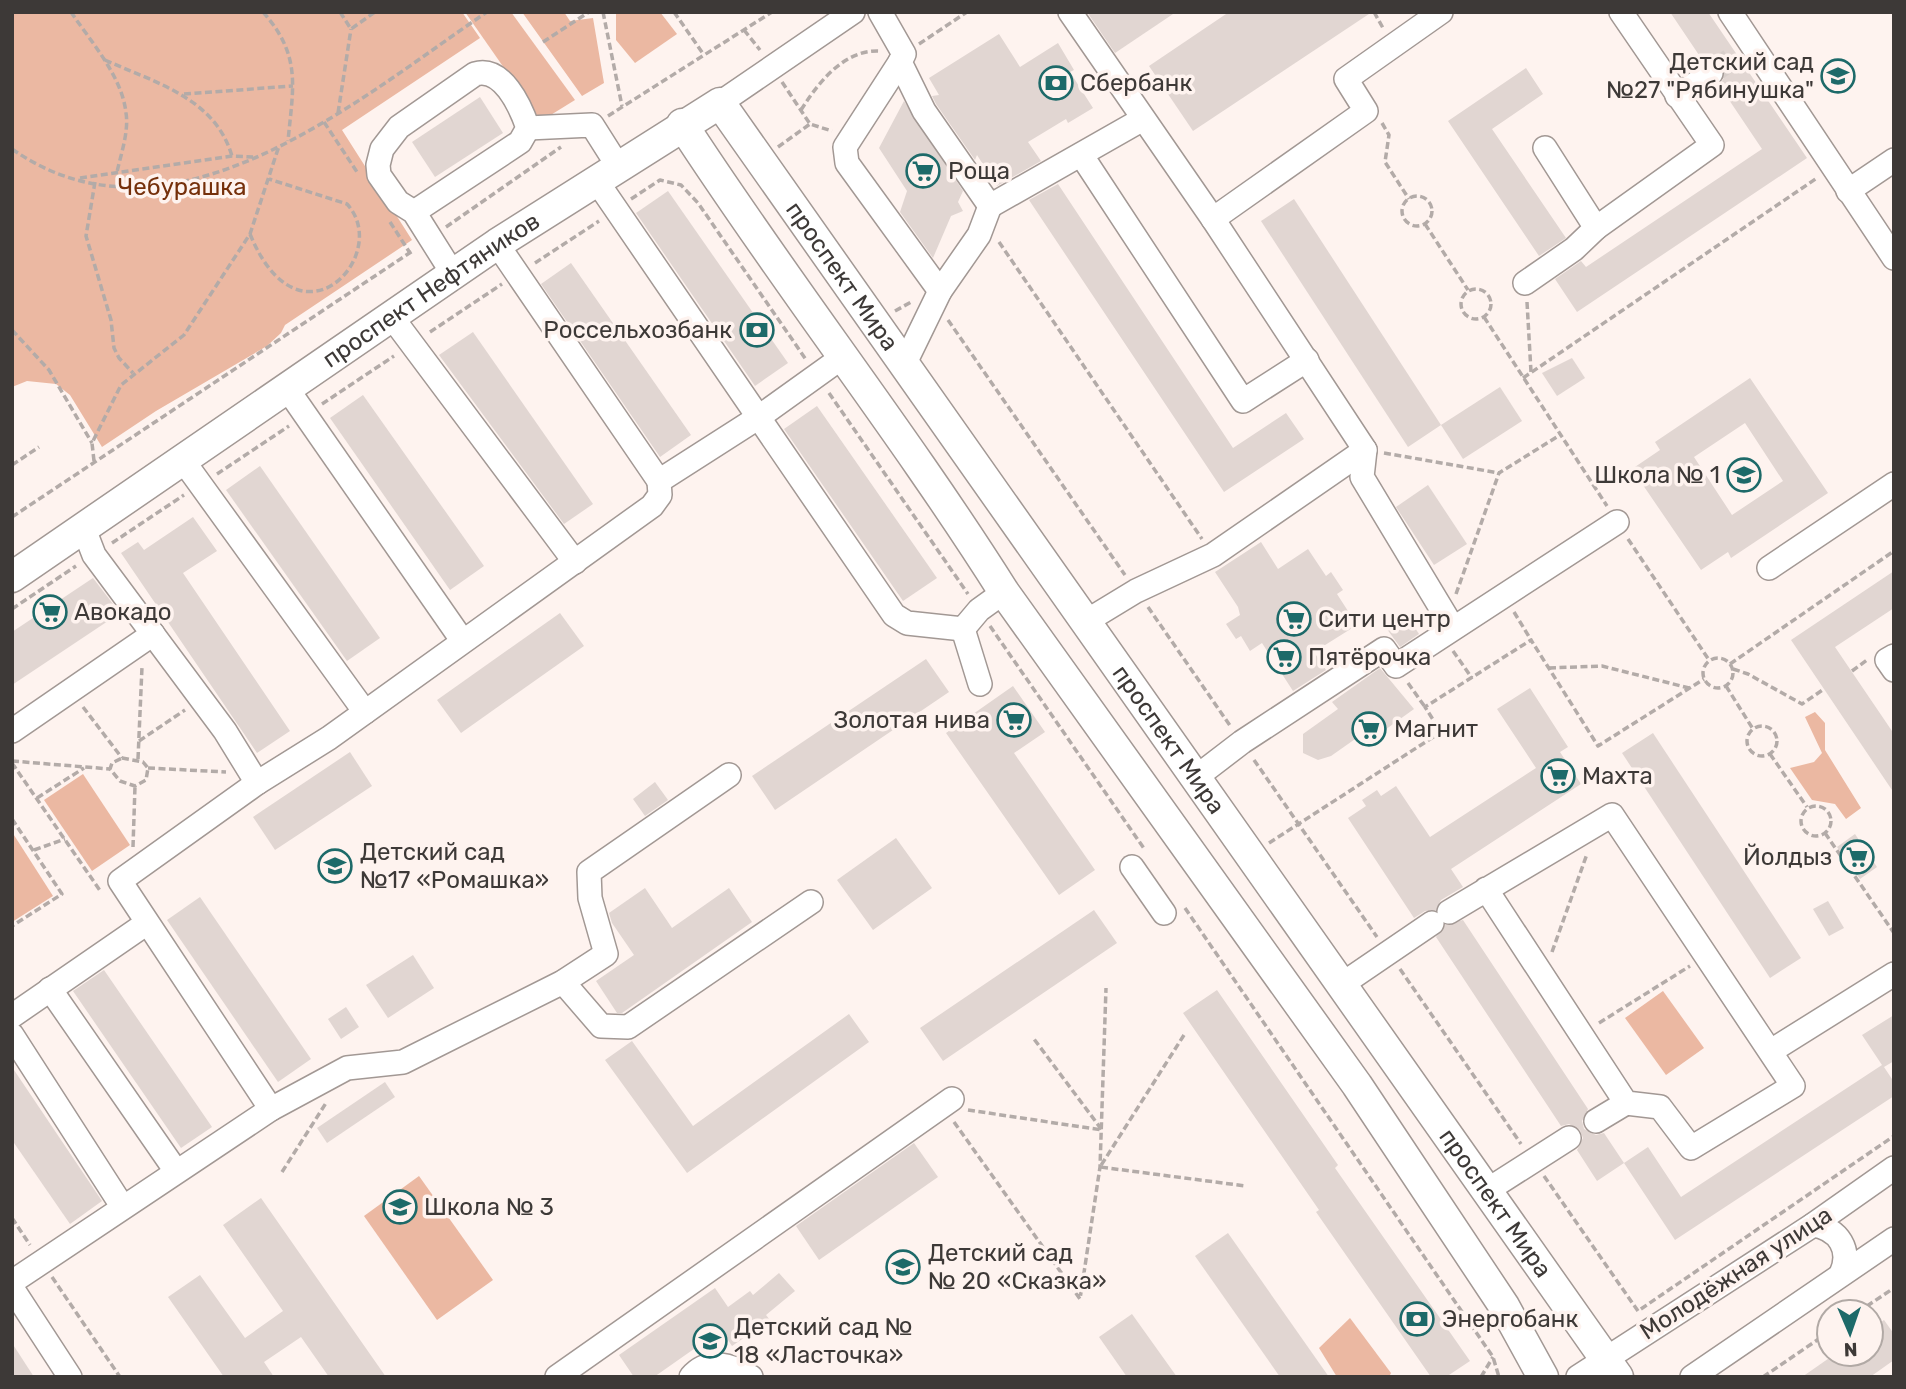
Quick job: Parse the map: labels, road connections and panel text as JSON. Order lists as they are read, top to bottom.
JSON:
{
  "streets": {
    "main road": ["проспект Мира", "проспект Нефтяников"],
    "street": ["Молодёжная улица"]
  },
  "crossings": [
    ["проспект Мира", "проспект Нефтяников"],
    ["проспект Мира", "Молодёжная улица"]
  ],
  "parks": ["Чебурашка"],
  "places": {
    "school or university": [
      "Детский сад №27 \"Рябинушка\"",
      "Школа № 1",
      "Детский сад №17 «Ромашка»",
      "Школа № 3",
      "Детский сад № 20 «Сказка»",
      "Детский сад № 18 «Ласточка»"
    ],
    "bank": ["Сбербанк", "Россельхозбанк", "Энергобанк"],
    "supermarket": [
      "Роща",
      "Авокадо",
      "Сити центр",
      "Пятёрочка",
      "Золотая нива",
      "Магнит",
      "Махта",
      "Йолдыз"
    ]
  },
  "north": "bottom"
}
